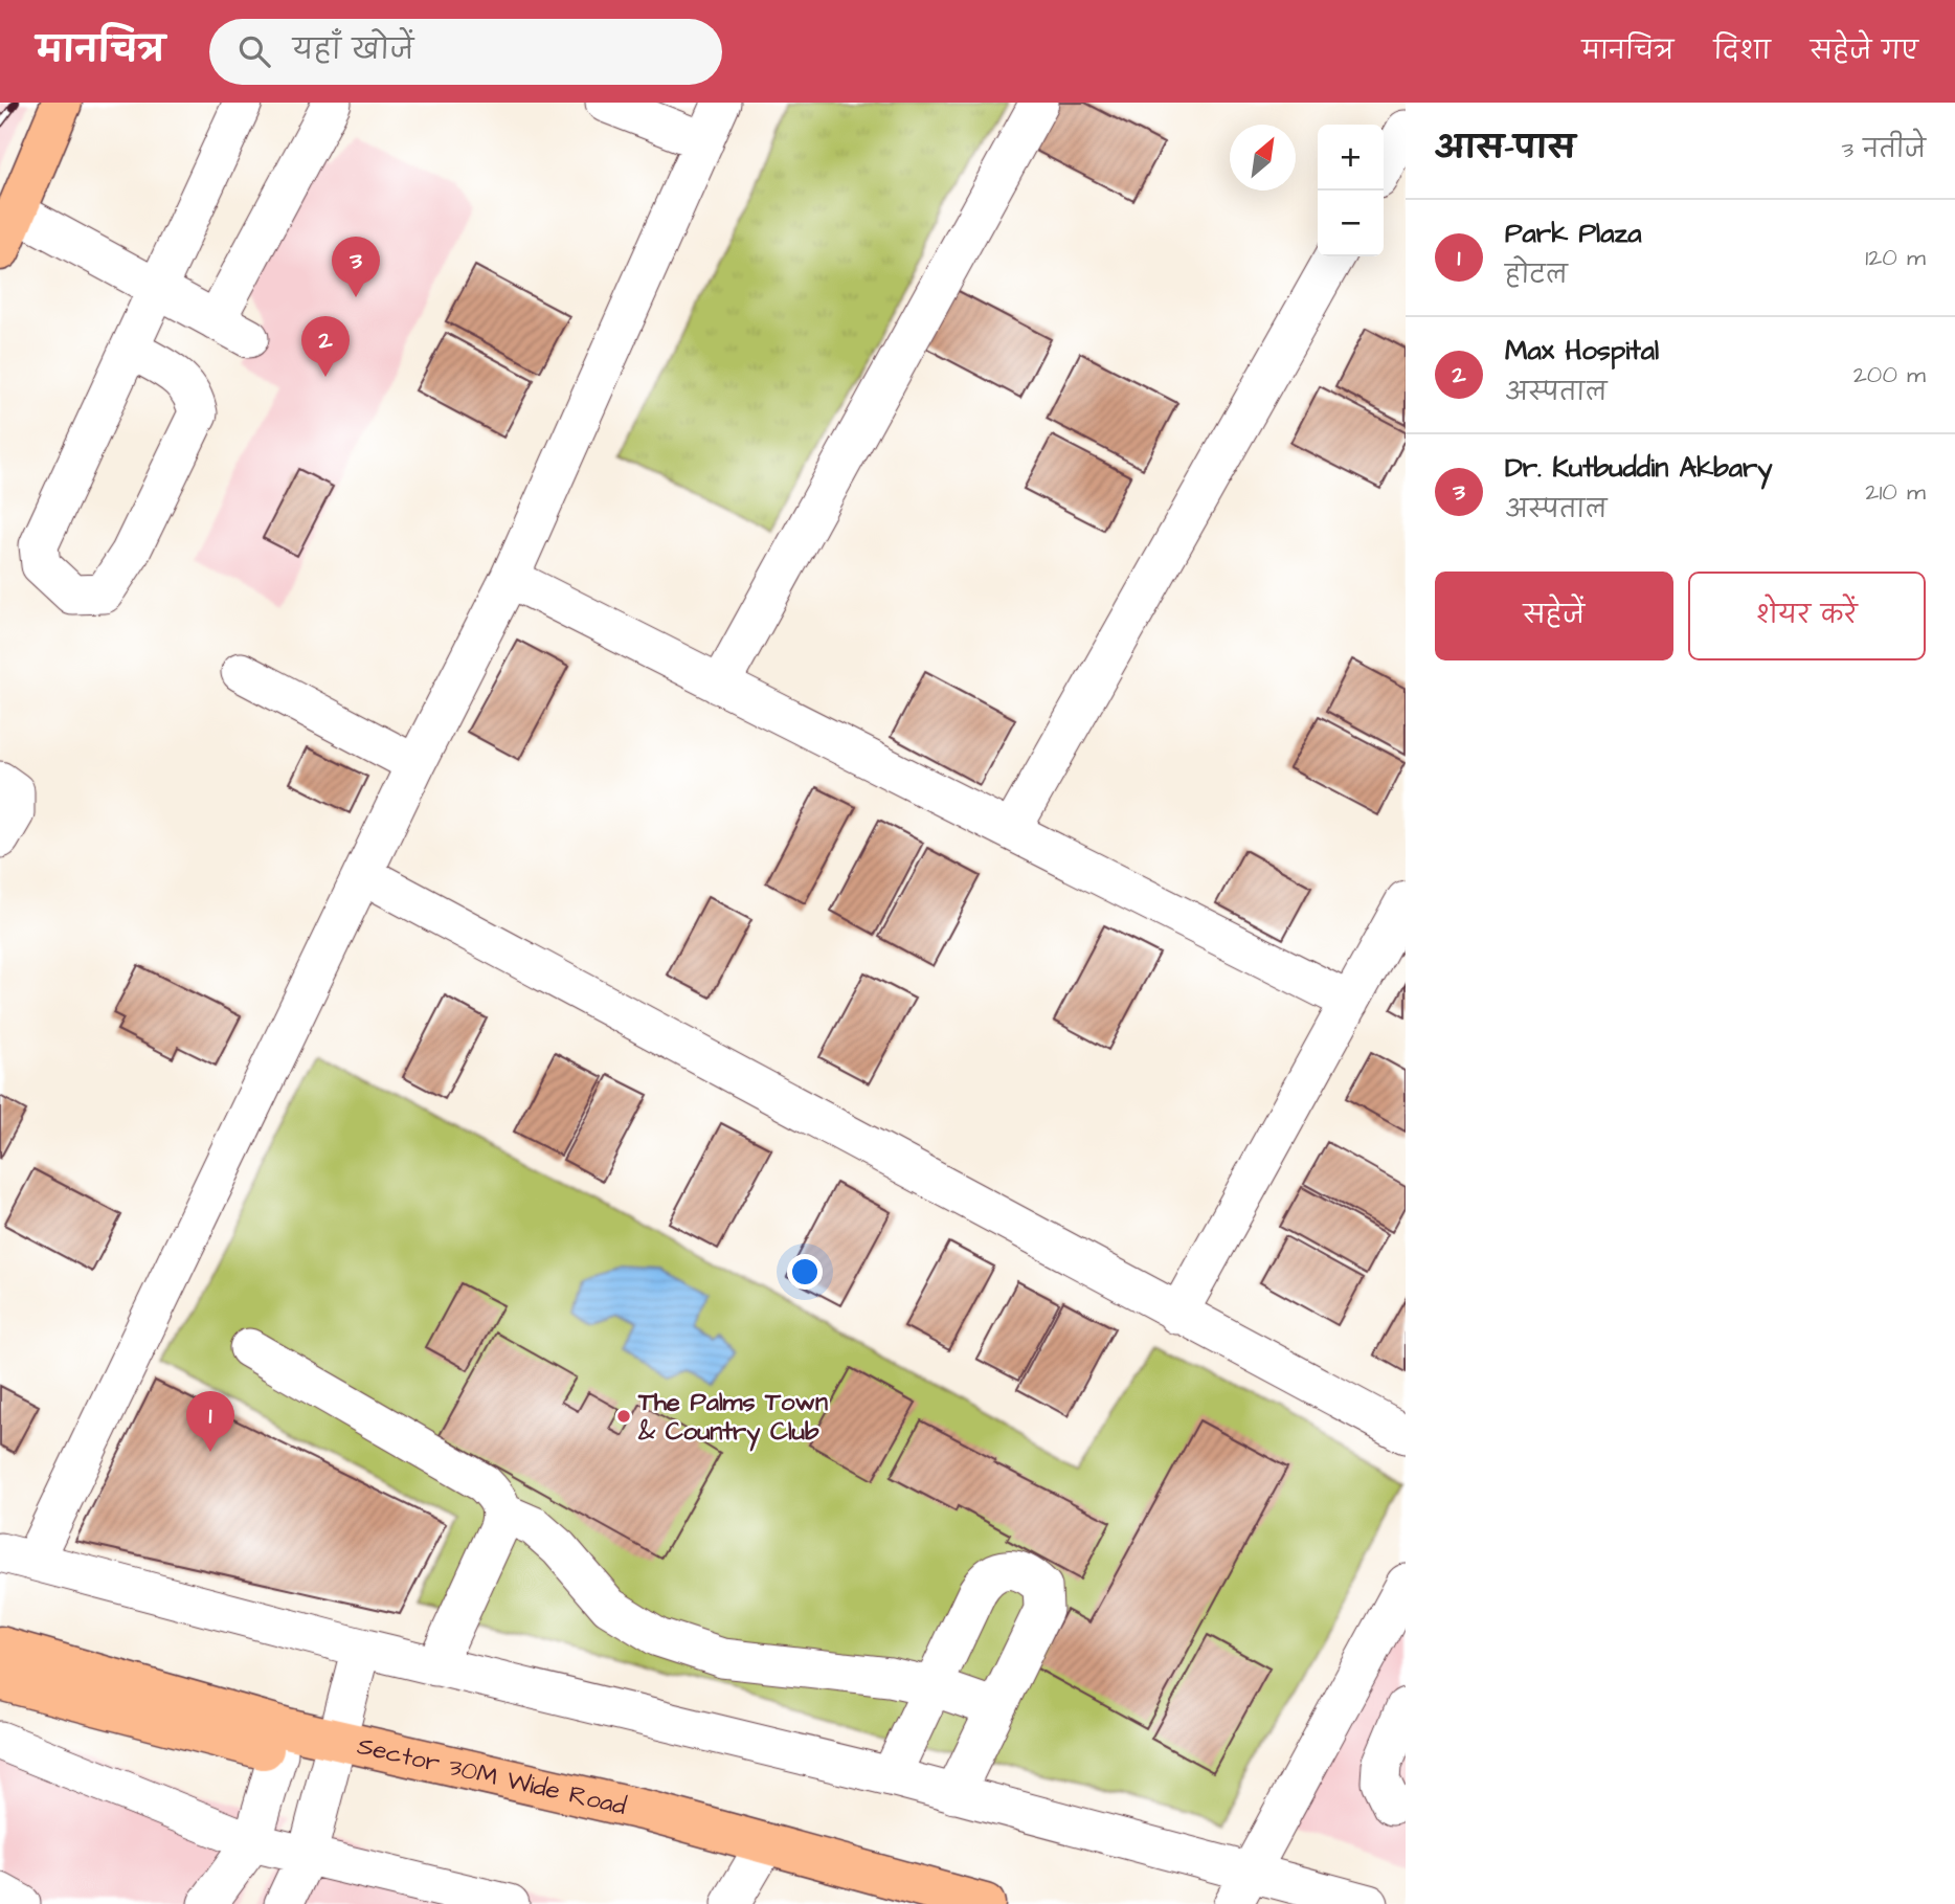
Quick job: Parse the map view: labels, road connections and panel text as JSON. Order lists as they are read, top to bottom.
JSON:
{
  "streets": {
    "main road": ["Sector 30M Wide Road"]
  },
  "places": ["The Palms Town & Country Club"],
  "north": "top right",
  "page": {
    "header": "मानचित्र",
    "search": "यहाँ खोजें",
    "nav": ["मानचित्र", "दिशा", "सहेजे गए"],
    "heading": ["आस-पास", "3 नतीजे"],
    "map_buttons": ["+", "−"],
    "list": [
      {
        "mark": "1",
        "name": "Park Plaza",
        "note": "होटल",
        "value": "120 m"
      },
      {
        "mark": "2",
        "name": "Max Hospital",
        "note": "अस्पताल",
        "value": "200 m"
      },
      {
        "mark": "3",
        "name": "Dr. Kutbuddin Akbary",
        "note": "अस्पताल",
        "value": "210 m"
      }
    ],
    "pins": ["3", "2", "1"],
    "buttons": ["सहेजें", "शेयर करें"]
  }
}
